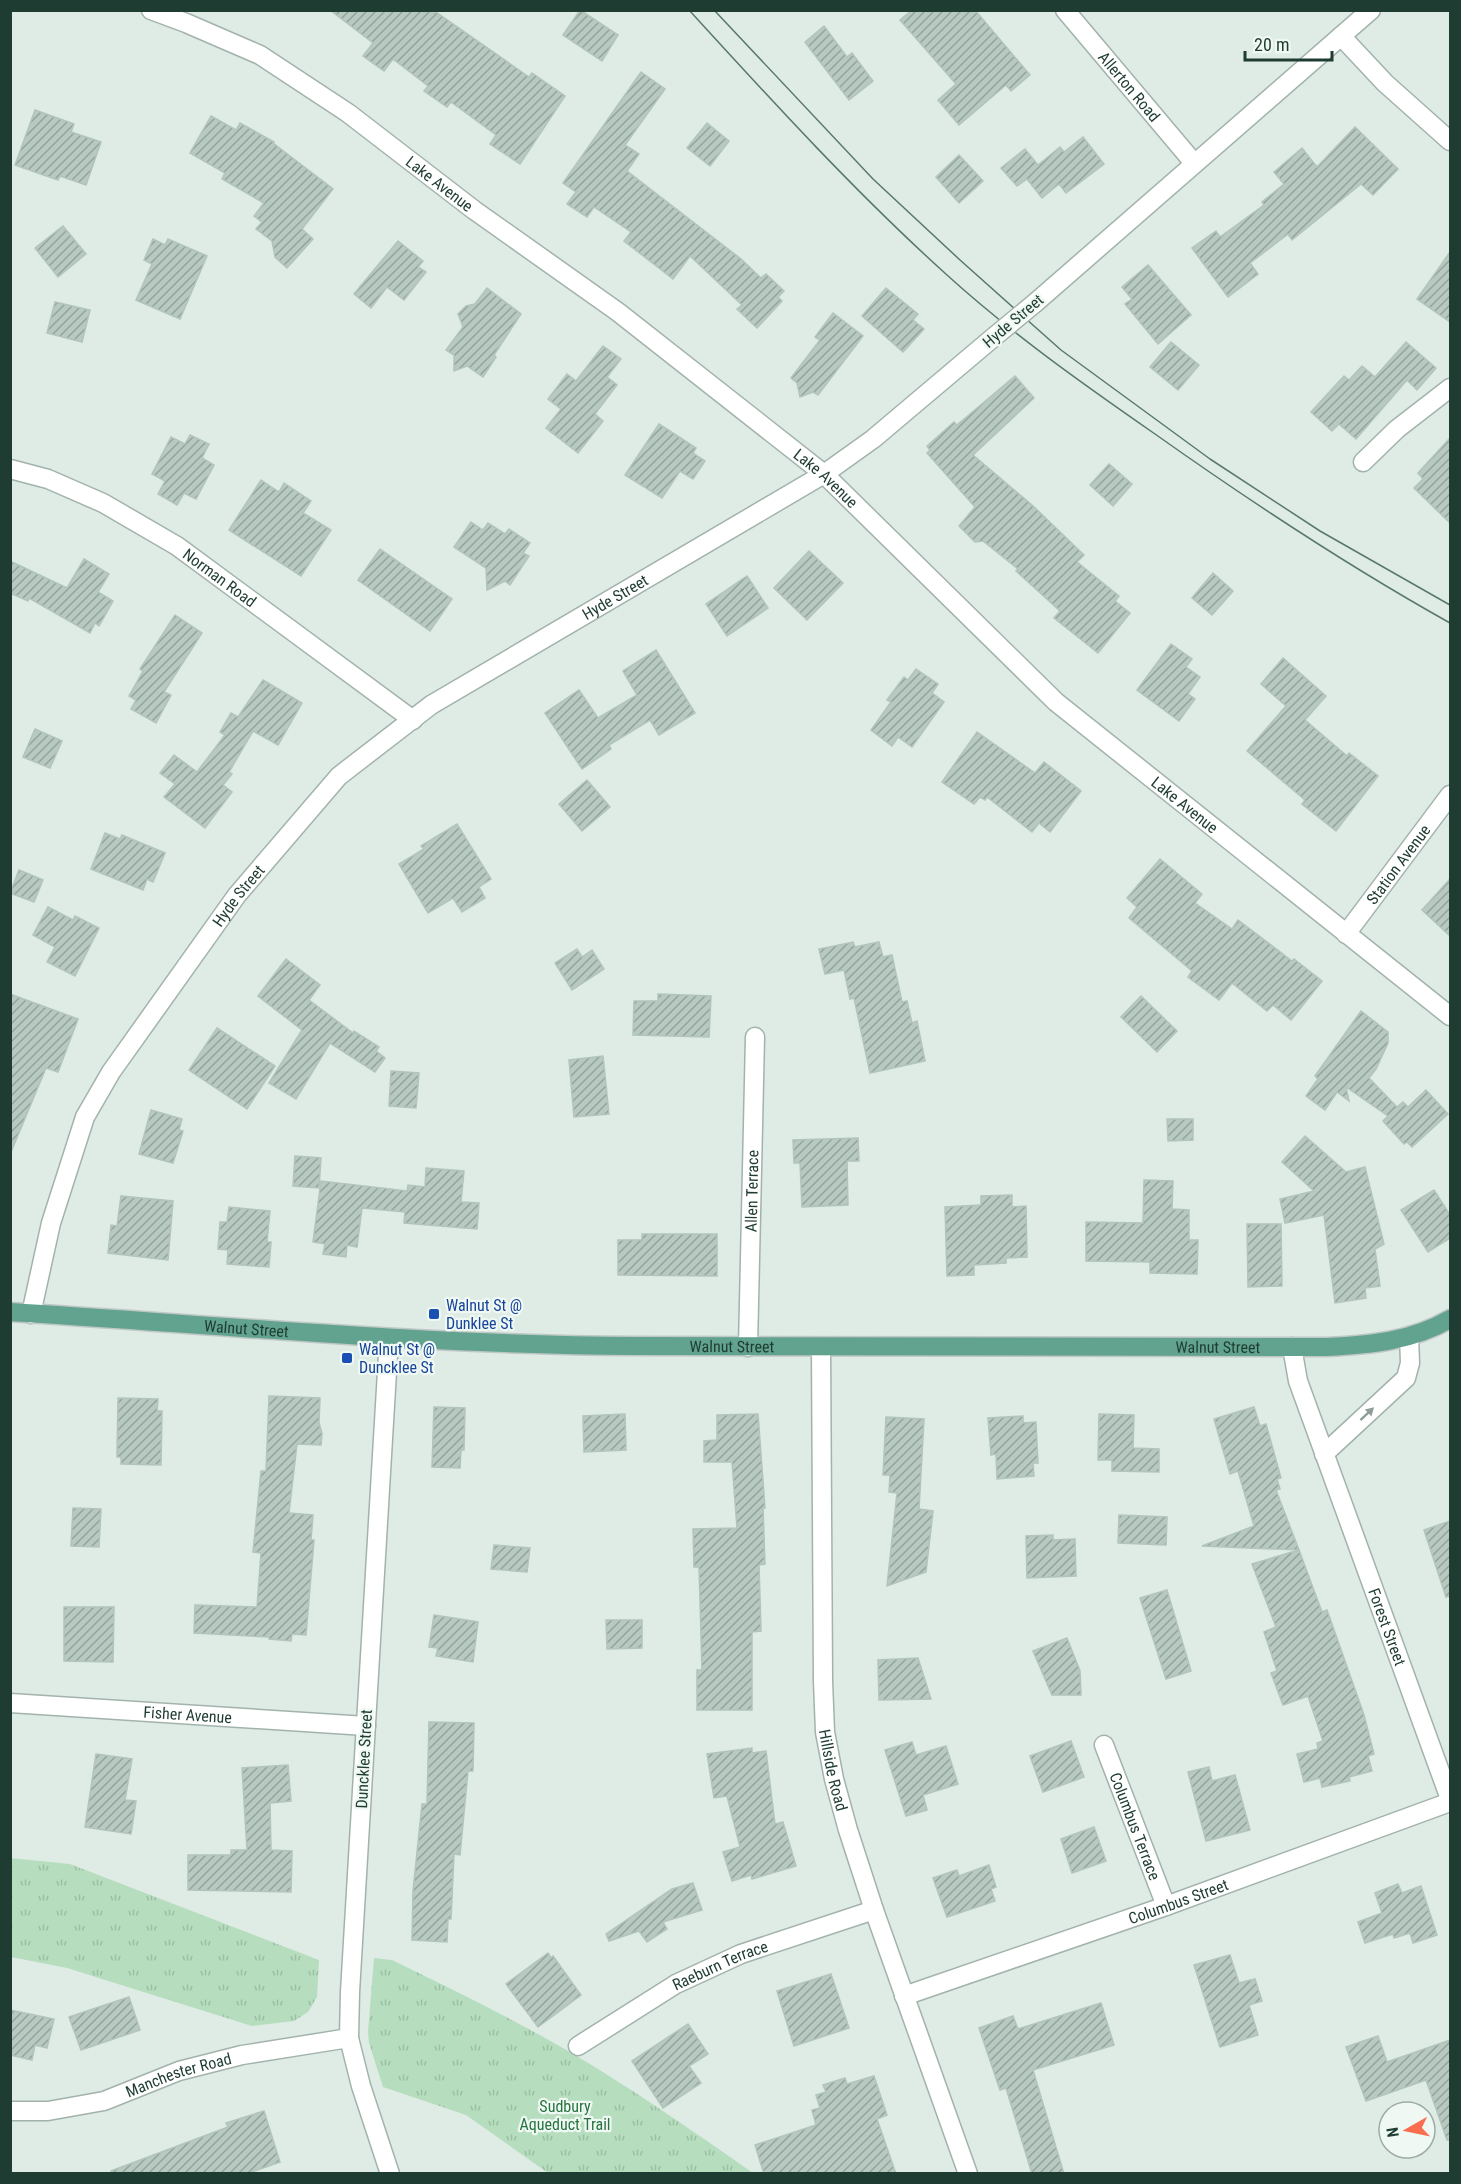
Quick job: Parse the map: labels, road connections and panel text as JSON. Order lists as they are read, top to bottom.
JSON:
{
  "streets": {
    "main road": ["Walnut Street"],
    "street": [
      "Allerton Road",
      "Lake Avenue",
      "Hyde Street",
      "Norman Road",
      "Station Avenue",
      "Allen Terrace",
      "Forest Street",
      "Fisher Avenue",
      "Duncklee Street",
      "Hillside Road",
      "Columbus Terrace",
      "Columbus Street",
      "Raeburn Terrace",
      "Manchester Road"
    ]
  },
  "crossings": [
    ["Allerton Road", "Hyde Street"],
    ["Lake Avenue", "Hyde Street"],
    ["Lake Avenue", "Station Avenue"],
    ["Hyde Street", "Norman Road"],
    ["Hyde Street", "Walnut Street"],
    ["Allen Terrace", "Walnut Street"],
    ["Walnut Street", "Forest Street"],
    ["Walnut Street", "Duncklee Street"],
    ["Walnut Street", "Hillside Road"],
    ["Forest Street", "Columbus Street"],
    ["Fisher Avenue", "Duncklee Street"],
    ["Duncklee Street", "Manchester Road"],
    ["Hillside Road", "Columbus Street"],
    ["Hillside Road", "Raeburn Terrace"],
    ["Columbus Terrace", "Columbus Street"]
  ],
  "parks": ["Sudbury Aqueduct Trail"],
  "places": {
    "transit": ["Walnut St @ Dunklee St", "Walnut St @ Duncklee St"]
  },
  "scale_bar": "20 m",
  "north": "left"
}
